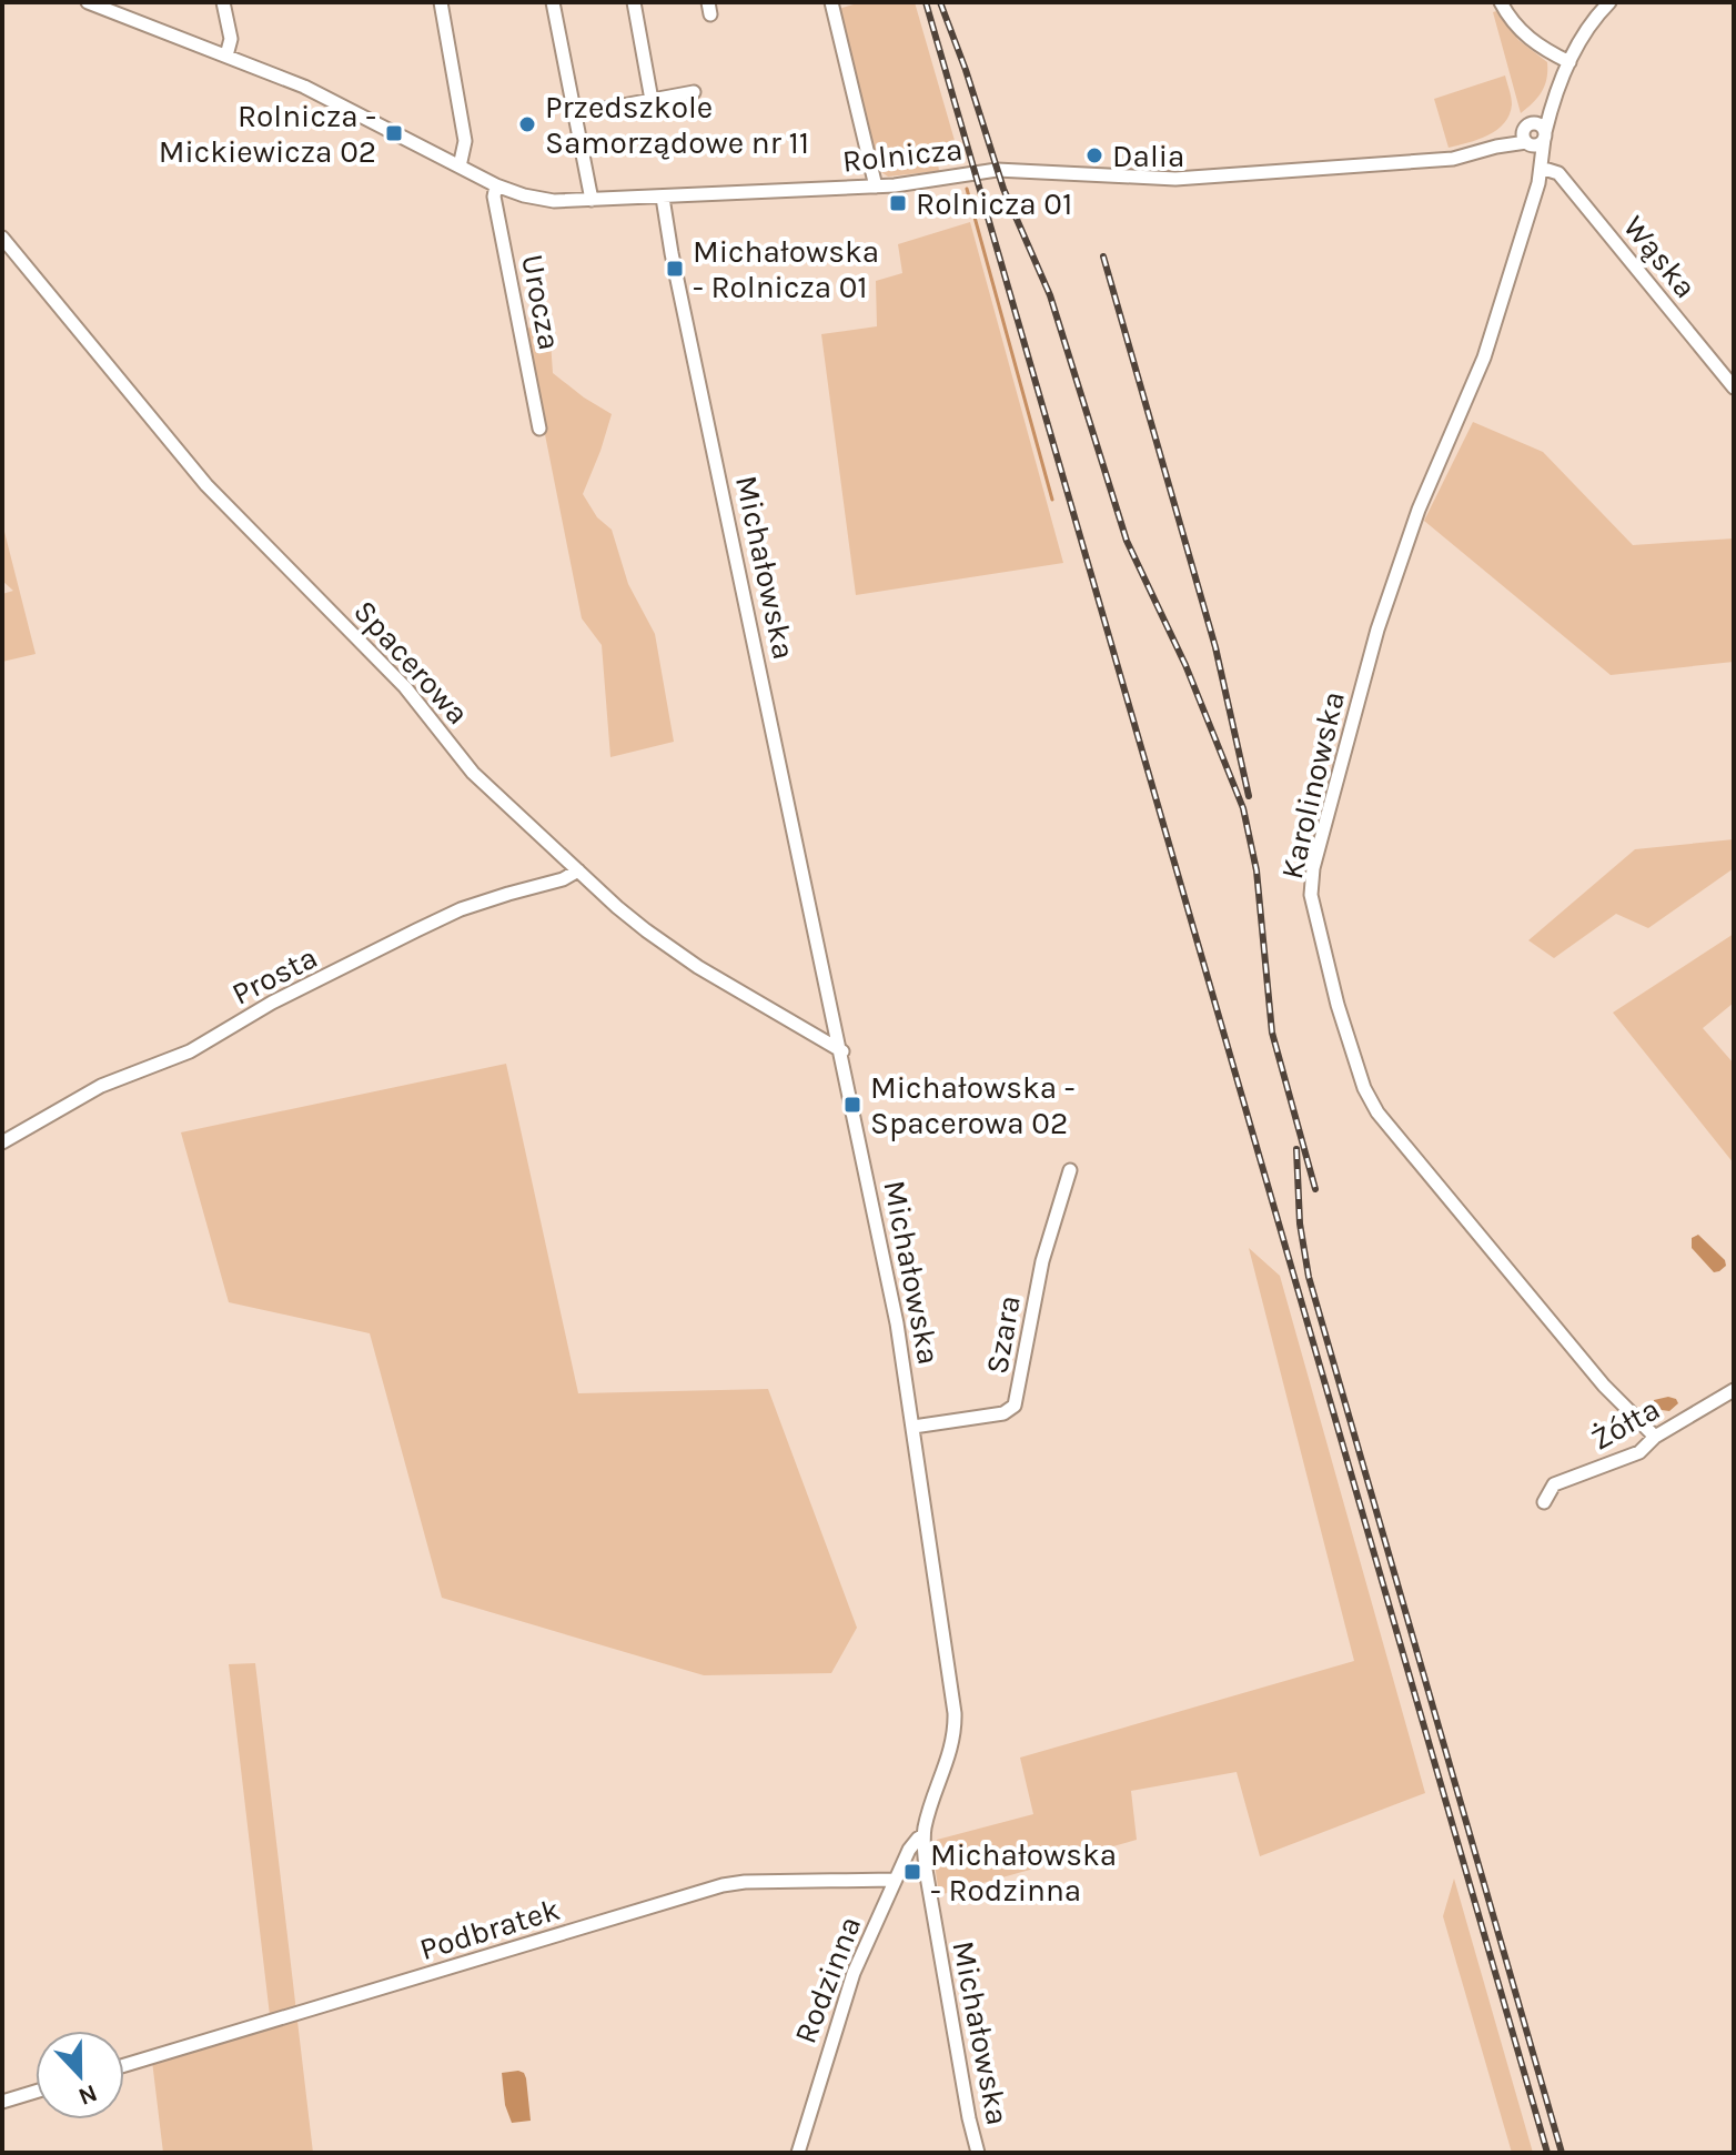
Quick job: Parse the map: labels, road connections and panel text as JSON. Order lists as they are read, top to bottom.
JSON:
{
  "streets": {
    "street": [
      "Rolnicza",
      "Wąska",
      "Urocza",
      "Michałowska",
      "Spacerowa",
      "Karolinowska",
      "Prosta",
      "Szara",
      "Żółta",
      "Podbratek",
      "Rodzinna"
    ]
  },
  "crossings": [
    ["Rolnicza", "Urocza"],
    ["Rolnicza", "Michałowska"],
    ["Rolnicza", "Karolinowska"],
    ["Wąska", "Karolinowska"],
    ["Michałowska", "Spacerowa"],
    ["Michałowska", "Szara"],
    ["Michałowska", "Rodzinna"],
    ["Spacerowa", "Prosta"],
    ["Karolinowska", "Żółta"],
    ["Podbratek", "Rodzinna"]
  ],
  "places": {
    "other": ["Przedszkole Samorządowe nr 11", "Dalia"],
    "transit": [
      "Rolnicza - Mickiewicza 02",
      "Rolnicza 01",
      "Michałowska - Rolnicza 01",
      "Michałowska - Spacerowa 02",
      "Michałowska - Rodzinna"
    ]
  },
  "north": "bottom"
}
